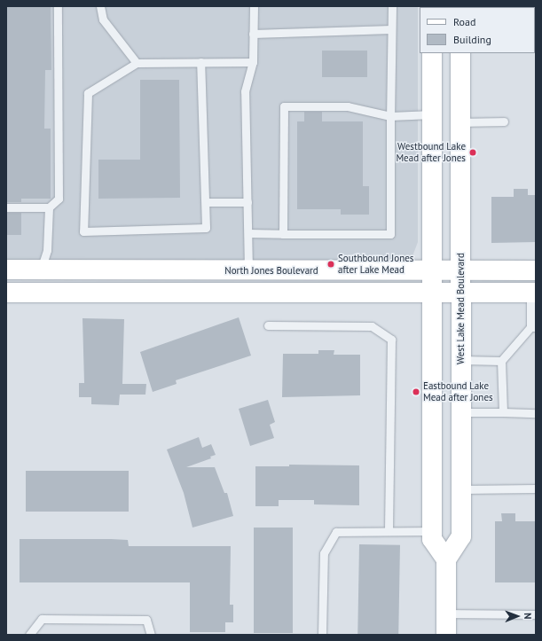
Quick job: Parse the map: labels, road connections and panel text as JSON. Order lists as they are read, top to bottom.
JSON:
{
  "streets": {
    "main road": ["North Jones Boulevard", "West Lake Mead Boulevard"]
  },
  "crossings": [
    ["North Jones Boulevard", "West Lake Mead Boulevard"]
  ],
  "places": ["Westbound Lake Mead after Jones", "Southbound Jones after Lake Mead", "Eastbound Lake Mead after Jones"],
  "legend": ["Road", "Building"],
  "north": "right"
}
